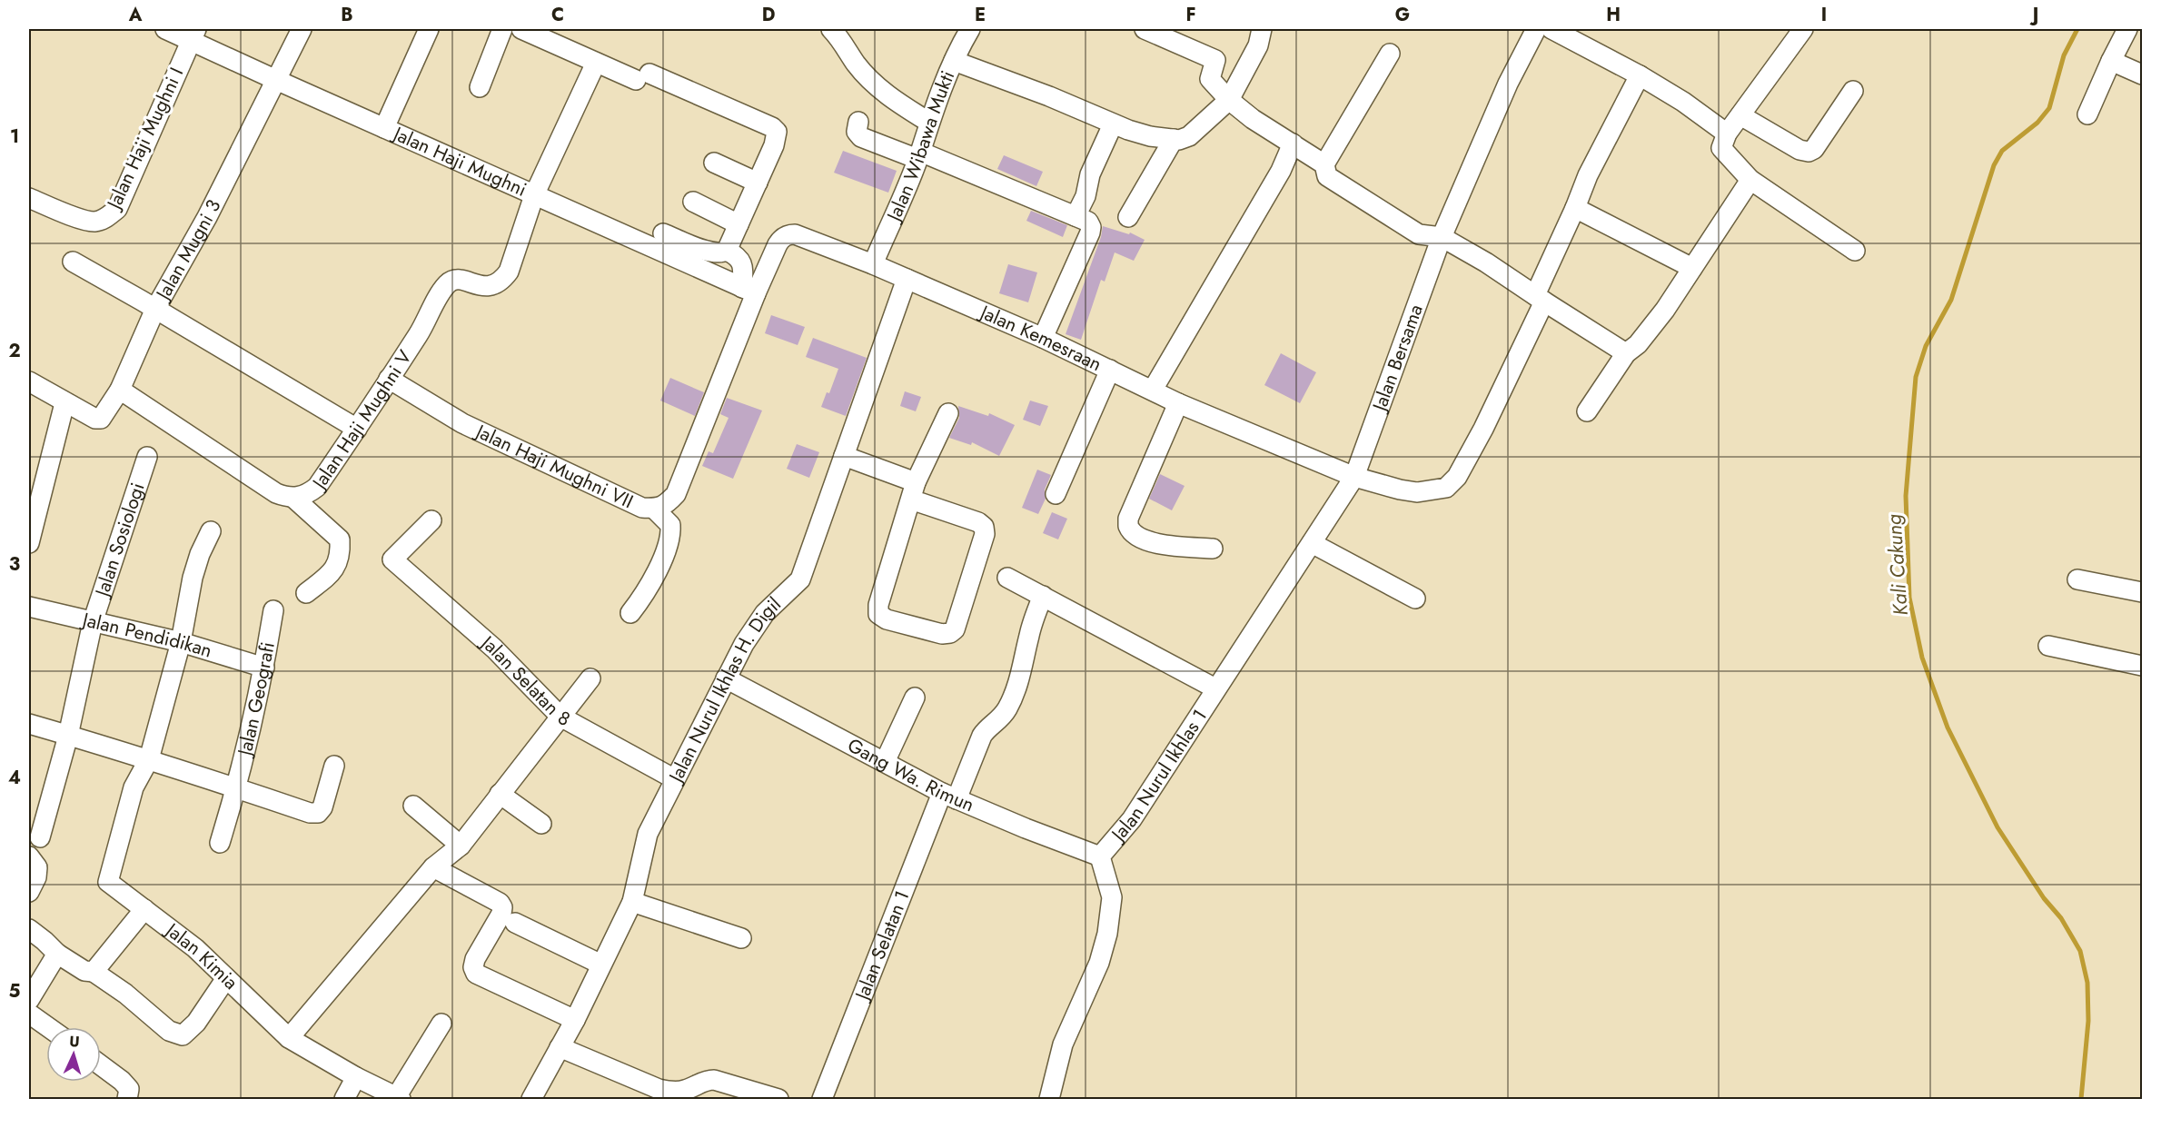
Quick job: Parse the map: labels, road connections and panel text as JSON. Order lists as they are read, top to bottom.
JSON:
{
  "streets": {
    "street": [
      "Jalan Haji Mughni I",
      "Jalan Wibawa Mukti",
      "Jalan Haji Mughni",
      "Jalan Mugni 3",
      "Jalan Kemesraan",
      "Jalan Bersama",
      "Jalan Haji Mughni V",
      "Jalan Haji Mughni VII",
      "Jalan Sosiologi",
      "Jalan Pendidikan",
      "Jalan Selatan 8",
      "Jalan Nurul Ikhlas H. Digil",
      "Jalan Geografi",
      "Gang Wa. Rimun",
      "Jalan Nurul Ikhlas 1",
      "Jalan Selatan 1",
      "Jalan Kimia"
    ]
  },
  "crossings": [
    ["Jalan Haji Mughni I", "Jalan Haji Mughni"],
    ["Jalan Wibawa Mukti", "Jalan Kemesraan"],
    ["Jalan Haji Mughni", "Jalan Mugni 3"],
    ["Jalan Haji Mughni", "Jalan Kemesraan"],
    ["Jalan Haji Mughni", "Jalan Haji Mughni V"],
    ["Jalan Haji Mughni", "Jalan Haji Mughni VII"],
    ["Jalan Mugni 3", "Jalan Haji Mughni V"],
    ["Jalan Kemesraan", "Jalan Bersama"],
    ["Jalan Kemesraan", "Jalan Haji Mughni VII"],
    ["Jalan Kemesraan", "Jalan Nurul Ikhlas H. Digil"],
    ["Jalan Kemesraan", "Jalan Nurul Ikhlas 1"],
    ["Jalan Bersama", "Jalan Nurul Ikhlas 1"],
    ["Jalan Haji Mughni V", "Jalan Haji Mughni VII"],
    ["Jalan Sosiologi", "Jalan Pendidikan"],
    ["Jalan Pendidikan", "Jalan Geografi"],
    ["Jalan Selatan 8", "Jalan Nurul Ikhlas H. Digil"],
    ["Jalan Nurul Ikhlas H. Digil", "Gang Wa. Rimun"],
    ["Gang Wa. Rimun", "Jalan Nurul Ikhlas 1"],
    ["Gang Wa. Rimun", "Jalan Selatan 1"]
  ],
  "water": ["Kali Cakung"],
  "north": "top",
  "grid": {
    "columns": [
      "A",
      "B",
      "C",
      "D",
      "E",
      "F",
      "G",
      "H",
      "I",
      "J"
    ],
    "rows": [
      "1",
      "2",
      "3",
      "4",
      "5"
    ]
  }
}
